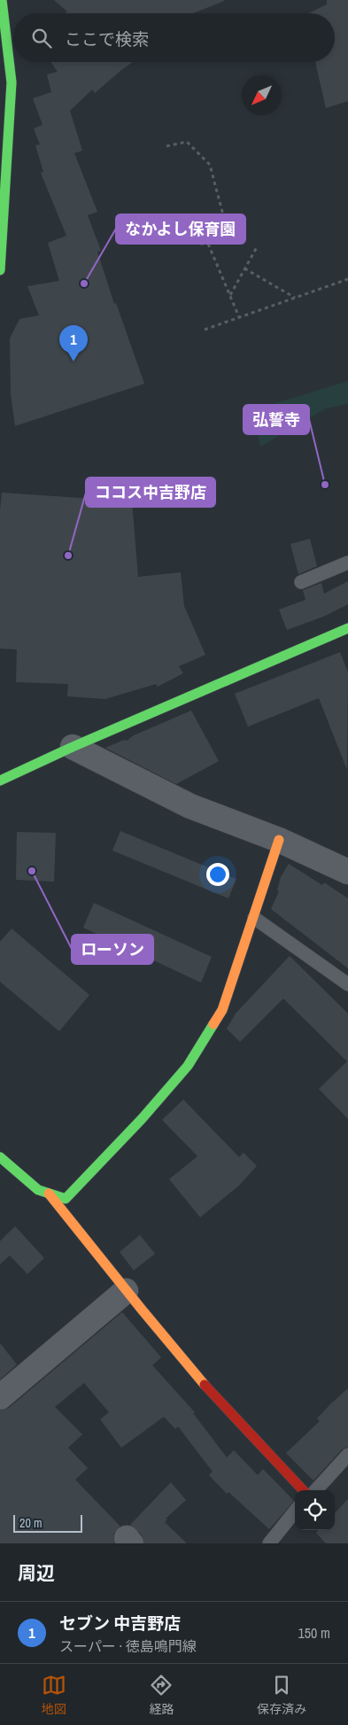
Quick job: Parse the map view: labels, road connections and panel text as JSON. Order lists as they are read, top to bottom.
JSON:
{
  "places": [
    "なかよし保育園",
    "弘誓寺",
    "ココス中吉野店",
    "ローソン"
  ],
  "scale_bar": "20 m",
  "north": "bottom left",
  "page": {
    "search": "ここで検索",
    "pins": "1",
    "scale": "20 m",
    "heading": "周辺",
    "list": [
      {
        "mark": "1",
        "name": "セブン 中吉野店",
        "note": "スーパー · 徳島鳴門線",
        "value": "150 m"
      }
    ],
    "nav": ["地図", "経路", "保存済み"]
  }
}
